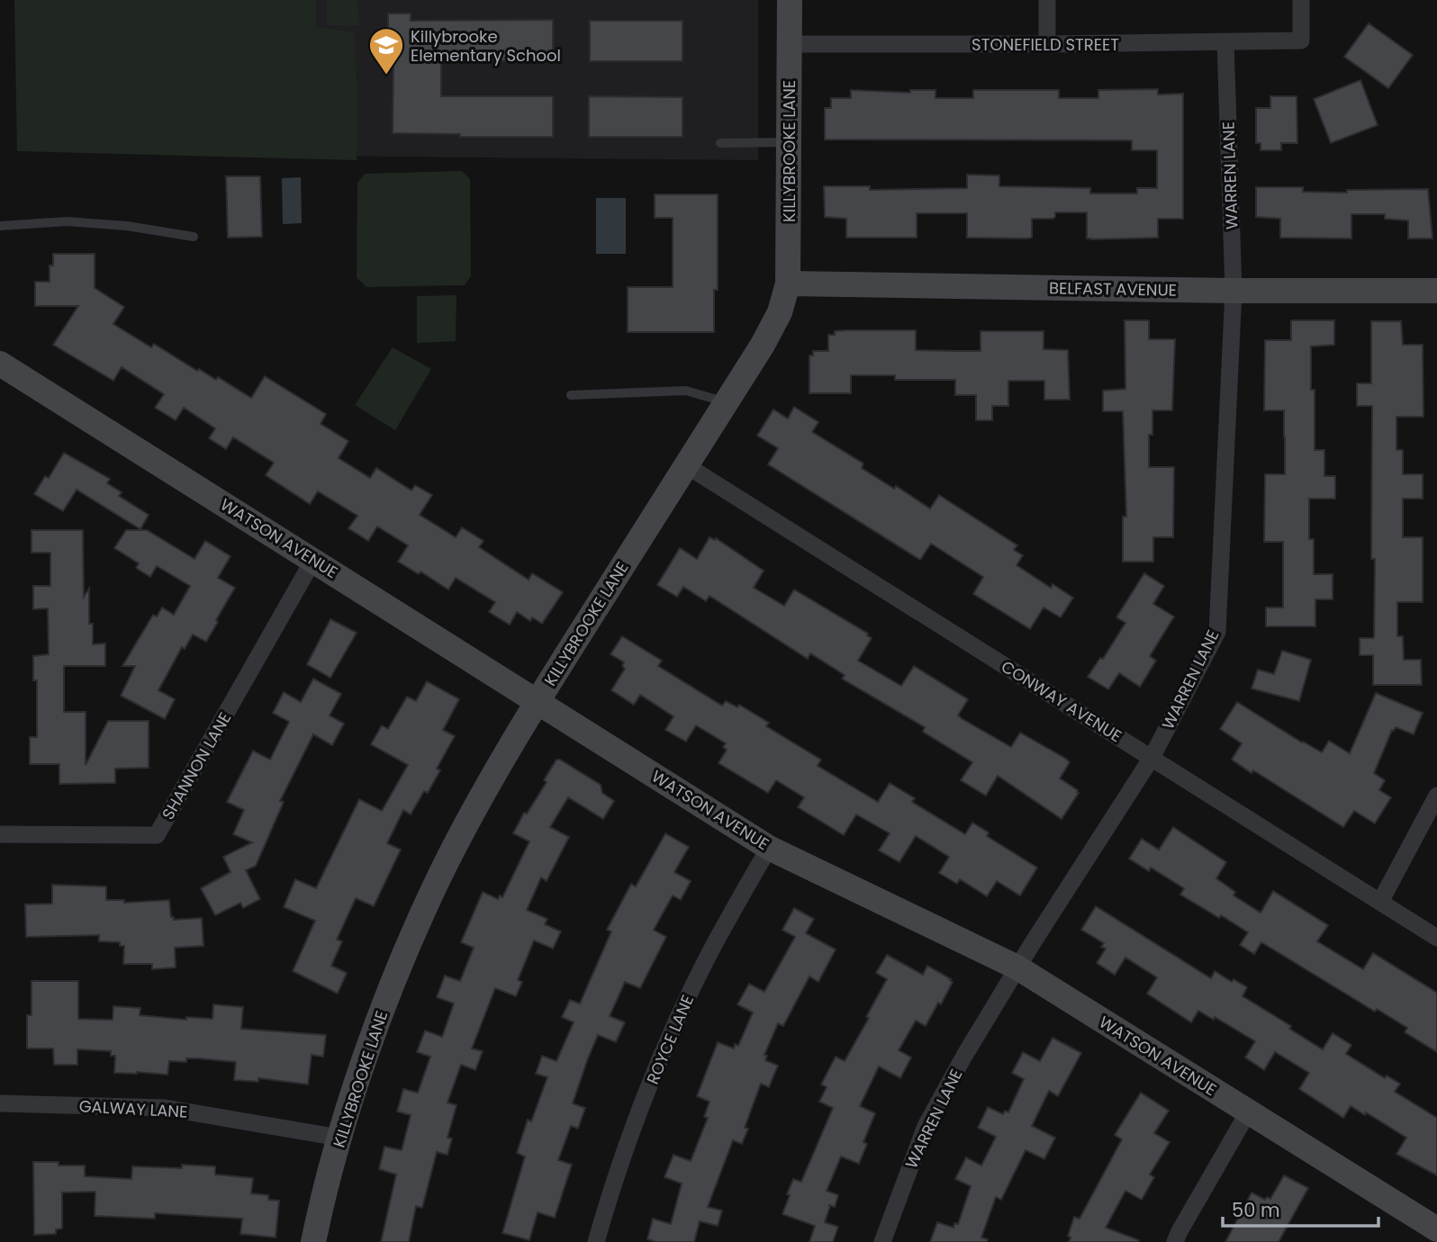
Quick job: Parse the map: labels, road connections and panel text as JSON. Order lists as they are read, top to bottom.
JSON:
{
  "streets": {
    "street": [
      "STONEFIELD STREET",
      "KILLYBROOKE LANE",
      "WARREN LANE",
      "BELFAST AVENUE",
      "WATSON AVENUE",
      "CONWAY AVENUE",
      "SHANNON LANE",
      "ROYCE LANE",
      "GALWAY LANE"
    ]
  },
  "crossings": [
    ["STONEFIELD STREET", "KILLYBROOKE LANE"],
    ["STONEFIELD STREET", "WARREN LANE"],
    ["KILLYBROOKE LANE", "BELFAST AVENUE"],
    ["KILLYBROOKE LANE", "WATSON AVENUE"],
    ["KILLYBROOKE LANE", "CONWAY AVENUE"],
    ["KILLYBROOKE LANE", "GALWAY LANE"],
    ["WARREN LANE", "BELFAST AVENUE"],
    ["WARREN LANE", "WATSON AVENUE"],
    ["WARREN LANE", "CONWAY AVENUE"],
    ["WATSON AVENUE", "SHANNON LANE"],
    ["WATSON AVENUE", "ROYCE LANE"]
  ],
  "places": {
    "school or university": ["Killybrooke Elementary School"]
  },
  "scale_bar": "50 m"
}
